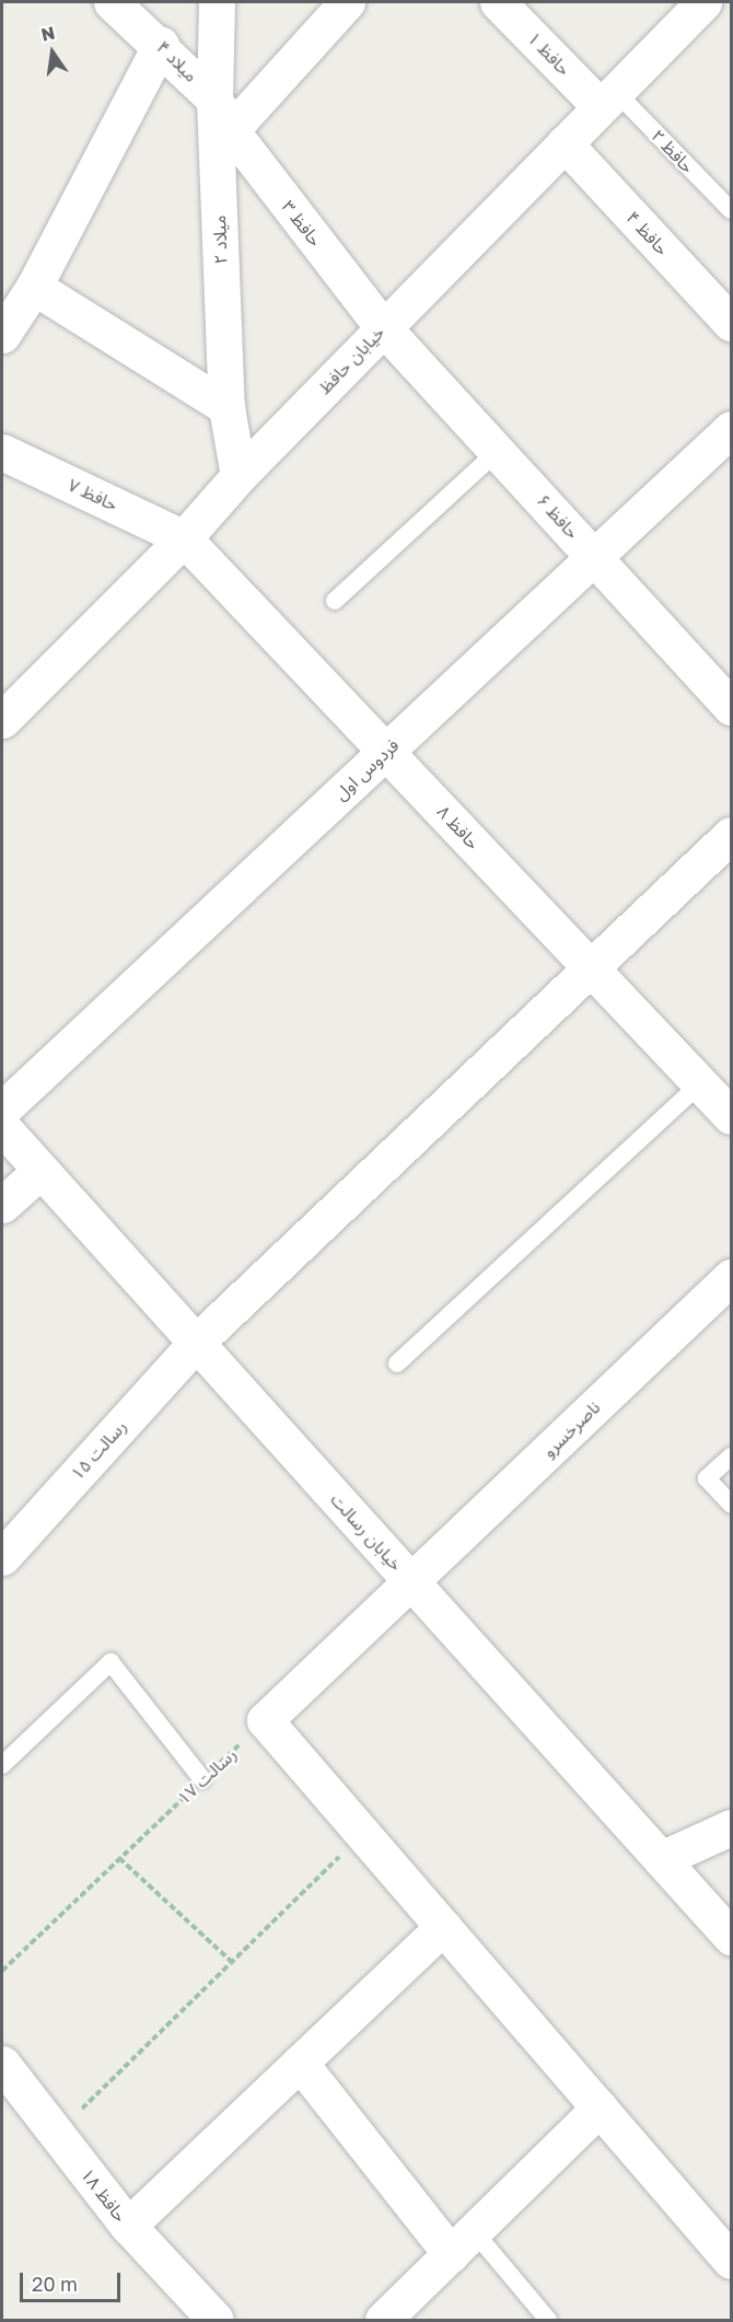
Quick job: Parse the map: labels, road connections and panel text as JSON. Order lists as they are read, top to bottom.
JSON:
{
  "streets": {
    "street": [
      "حافظ ۱",
      "میلاد ۴",
      "حافظ ۳",
      "حافظ ۴",
      "میلاد ۲",
      "خیابان حافظ",
      "حافظ ۷",
      "حافظ ۶",
      "فردوس اول",
      "حافظ ۸",
      "ناصرخسرو",
      "رسالت ۱۵",
      "خیابان رسالت",
      "حافظ ۱۸"
    ],
    "lane": ["حافظ ۲"],
    "path": ["رسالت ۱۷"]
  },
  "crossings": [
    ["حافظ ۱", "حافظ ۲"],
    ["حافظ ۱", "خیابان حافظ"],
    ["میلاد ۴", "حافظ ۳"],
    ["میلاد ۴", "میلاد ۲"],
    ["حافظ ۲", "خیابان حافظ"],
    ["حافظ ۳", "میلاد ۲"],
    ["حافظ ۳", "خیابان حافظ"],
    ["حافظ ۳", "حافظ ۶"],
    ["حافظ ۴", "خیابان حافظ"],
    ["میلاد ۲", "خیابان حافظ"],
    ["خیابان حافظ", "حافظ ۷"],
    ["خیابان حافظ", "حافظ ۶"],
    ["خیابان حافظ", "حافظ ۸"],
    ["حافظ ۷", "حافظ ۸"],
    ["حافظ ۶", "فردوس اول"],
    ["فردوس اول", "حافظ ۸"],
    ["حافظ ۸", "رسالت ۱۵"],
    ["ناصرخسرو", "خیابان رسالت"],
    ["رسالت ۱۵", "خیابان رسالت"]
  ],
  "scale_bar": "20 m",
  "north": "top"
}
